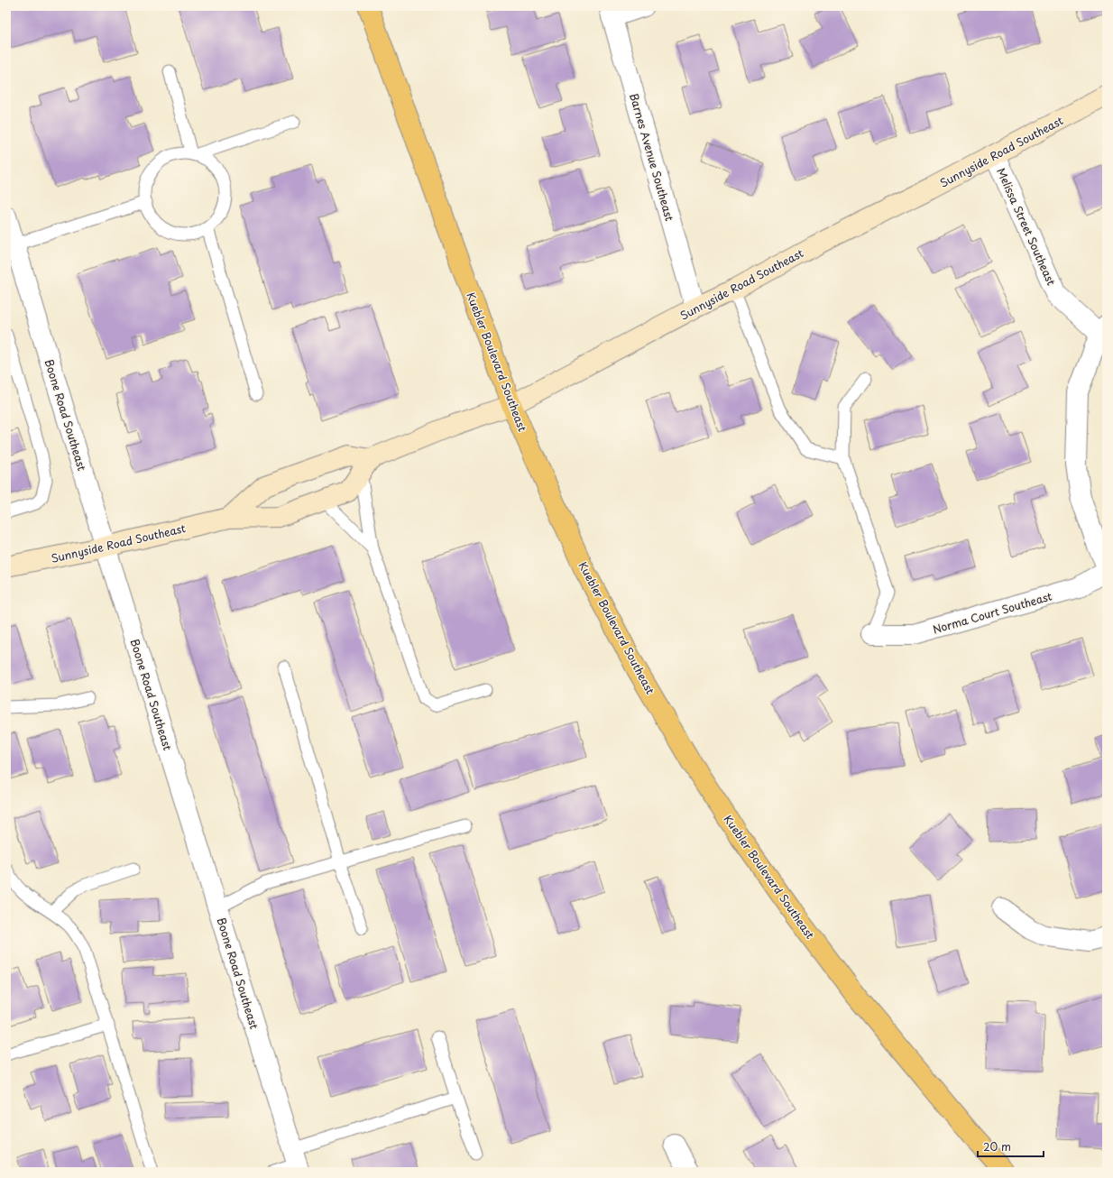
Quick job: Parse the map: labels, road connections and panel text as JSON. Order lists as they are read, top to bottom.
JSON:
{
  "streets": {
    "main road": ["Sunnyside Road Southeast", "Kuebler Boulevard Southeast"],
    "street": [
      "Barnes Avenue Southeast",
      "Melissa Street Southeast",
      "Boone Road Southeast",
      "Norma Court Southeast"
    ]
  },
  "crossings": [
    ["Sunnyside Road Southeast", "Barnes Avenue Southeast"],
    ["Sunnyside Road Southeast", "Melissa Street Southeast"],
    ["Sunnyside Road Southeast", "Kuebler Boulevard Southeast"],
    ["Sunnyside Road Southeast", "Boone Road Southeast"]
  ],
  "scale_bar": "20 m"
}
